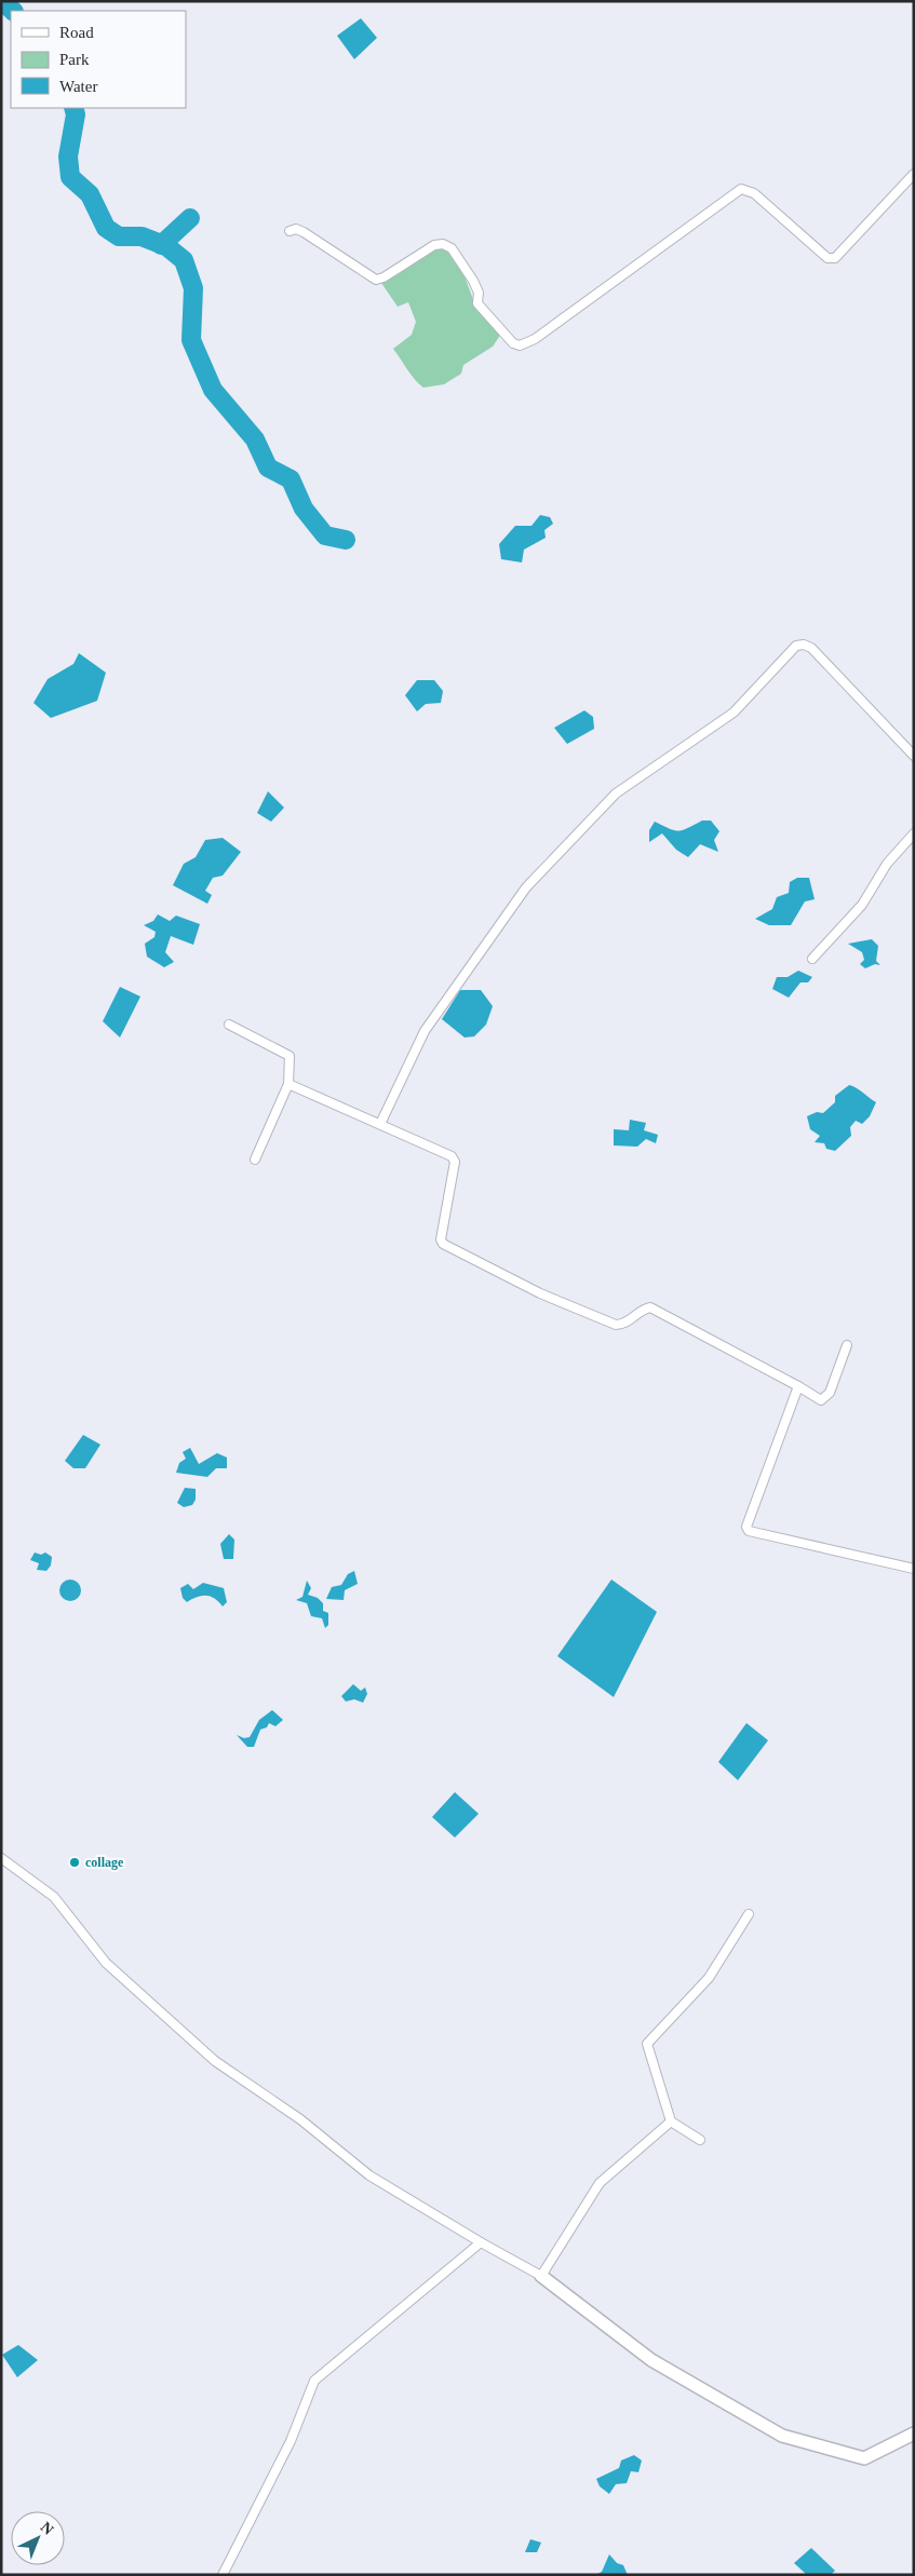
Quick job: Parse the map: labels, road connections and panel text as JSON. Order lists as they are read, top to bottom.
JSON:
{
  "places": ["collage"],
  "legend": ["Road", "Park", "Water"],
  "north": "top right"
}
